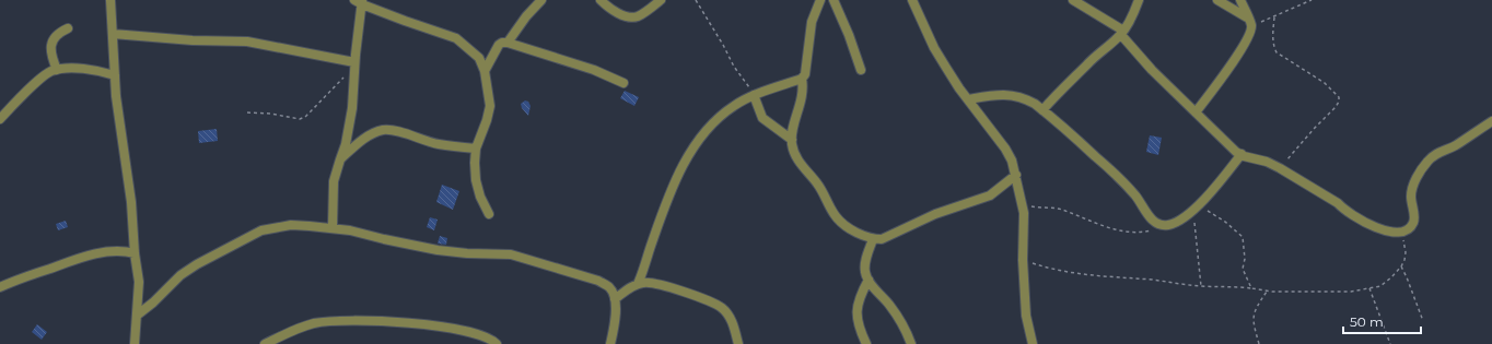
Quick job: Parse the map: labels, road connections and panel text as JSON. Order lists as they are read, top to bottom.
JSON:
{
  "scale_bar": "50 m"
}
